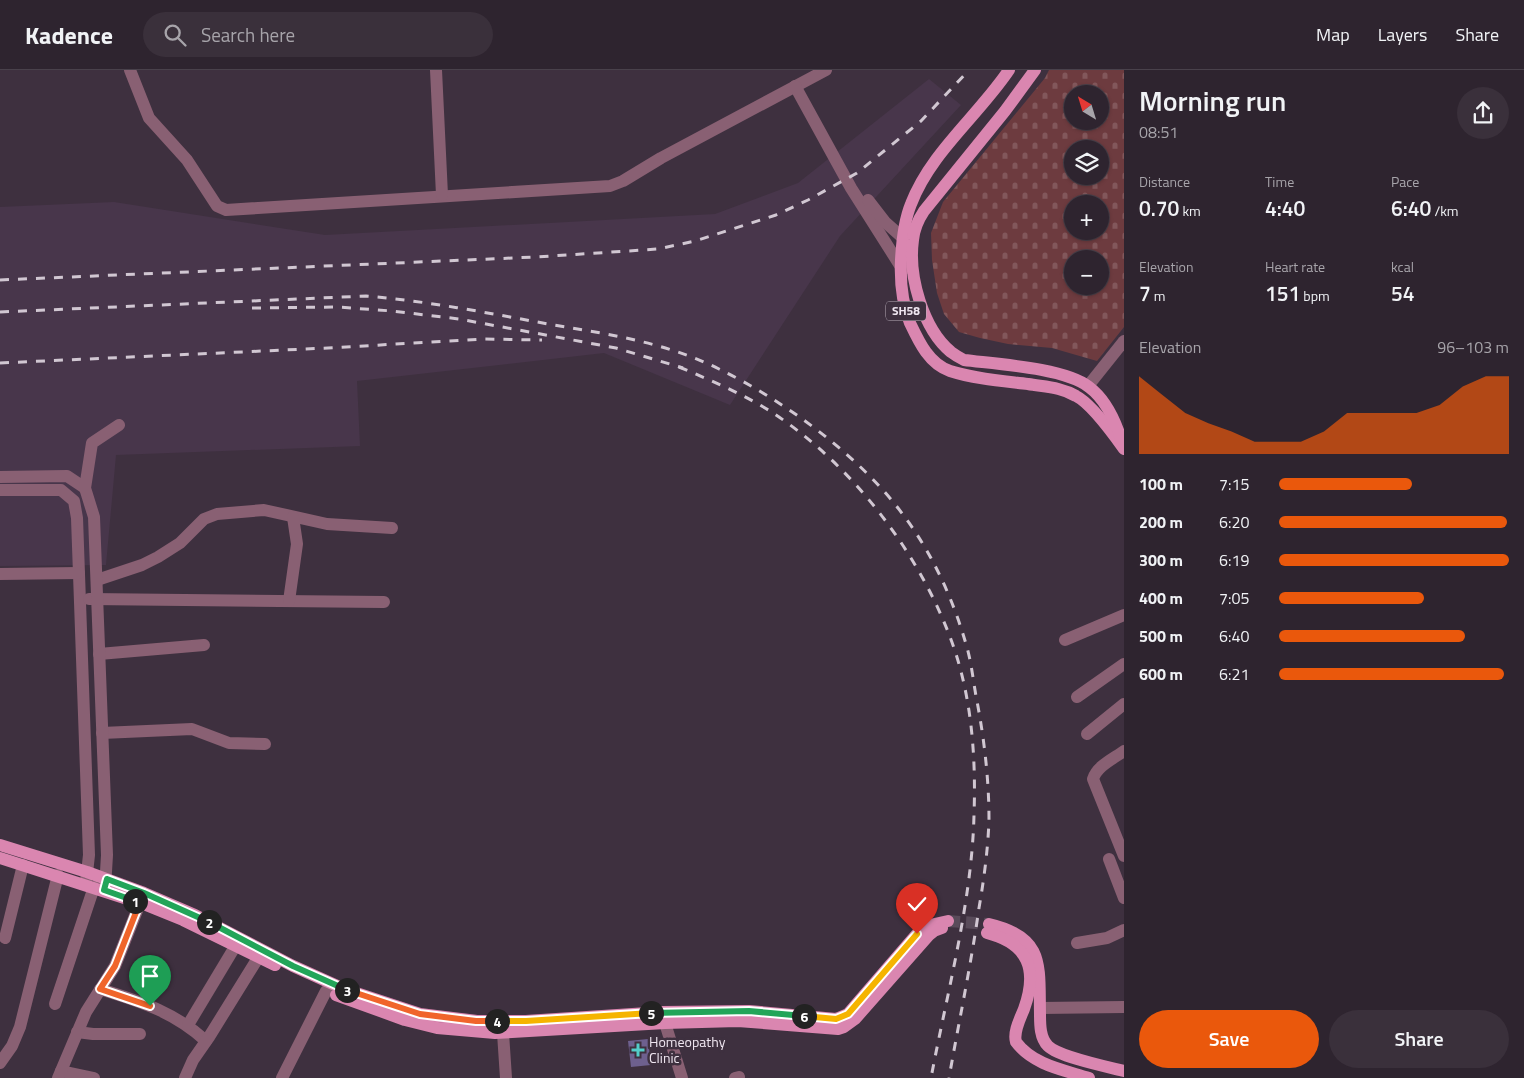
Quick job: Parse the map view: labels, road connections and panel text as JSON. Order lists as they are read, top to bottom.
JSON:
{
  "streets": {
    "main road": ["SH58"]
  },
  "places": {
    "health": ["Homeopathy Clinic"]
  },
  "north": "top left",
  "page": {
    "header": "Kadence",
    "search": "Search here",
    "nav": ["Map", "Layers", "Share"],
    "heading": ["Morning run", "08:51"],
    "map_buttons": ["+", "−"],
    "stats": [
      ["Distance", "0.70 km"],
      ["Time", "4:40"],
      ["Pace", "6:40 /km"],
      ["Elevation", "7 m"],
      ["Heart rate", "151 bpm"],
      ["kcal", "54"]
    ],
    "chart": ["Elevation", "96–103 m"],
    "list": [
      {
        "name": "100 m",
        "note": "7:15"
      },
      {
        "name": "200 m",
        "note": "6:20"
      },
      {
        "name": "300 m",
        "note": "6:19"
      },
      {
        "name": "400 m",
        "note": "7:05"
      },
      {
        "name": "500 m",
        "note": "6:40"
      },
      {
        "name": "600 m",
        "note": "6:21"
      }
    ],
    "pins": [
      "1",
      "2",
      "3",
      "5",
      "6",
      "4"
    ],
    "buttons": ["Save", "Share"]
  }
}
